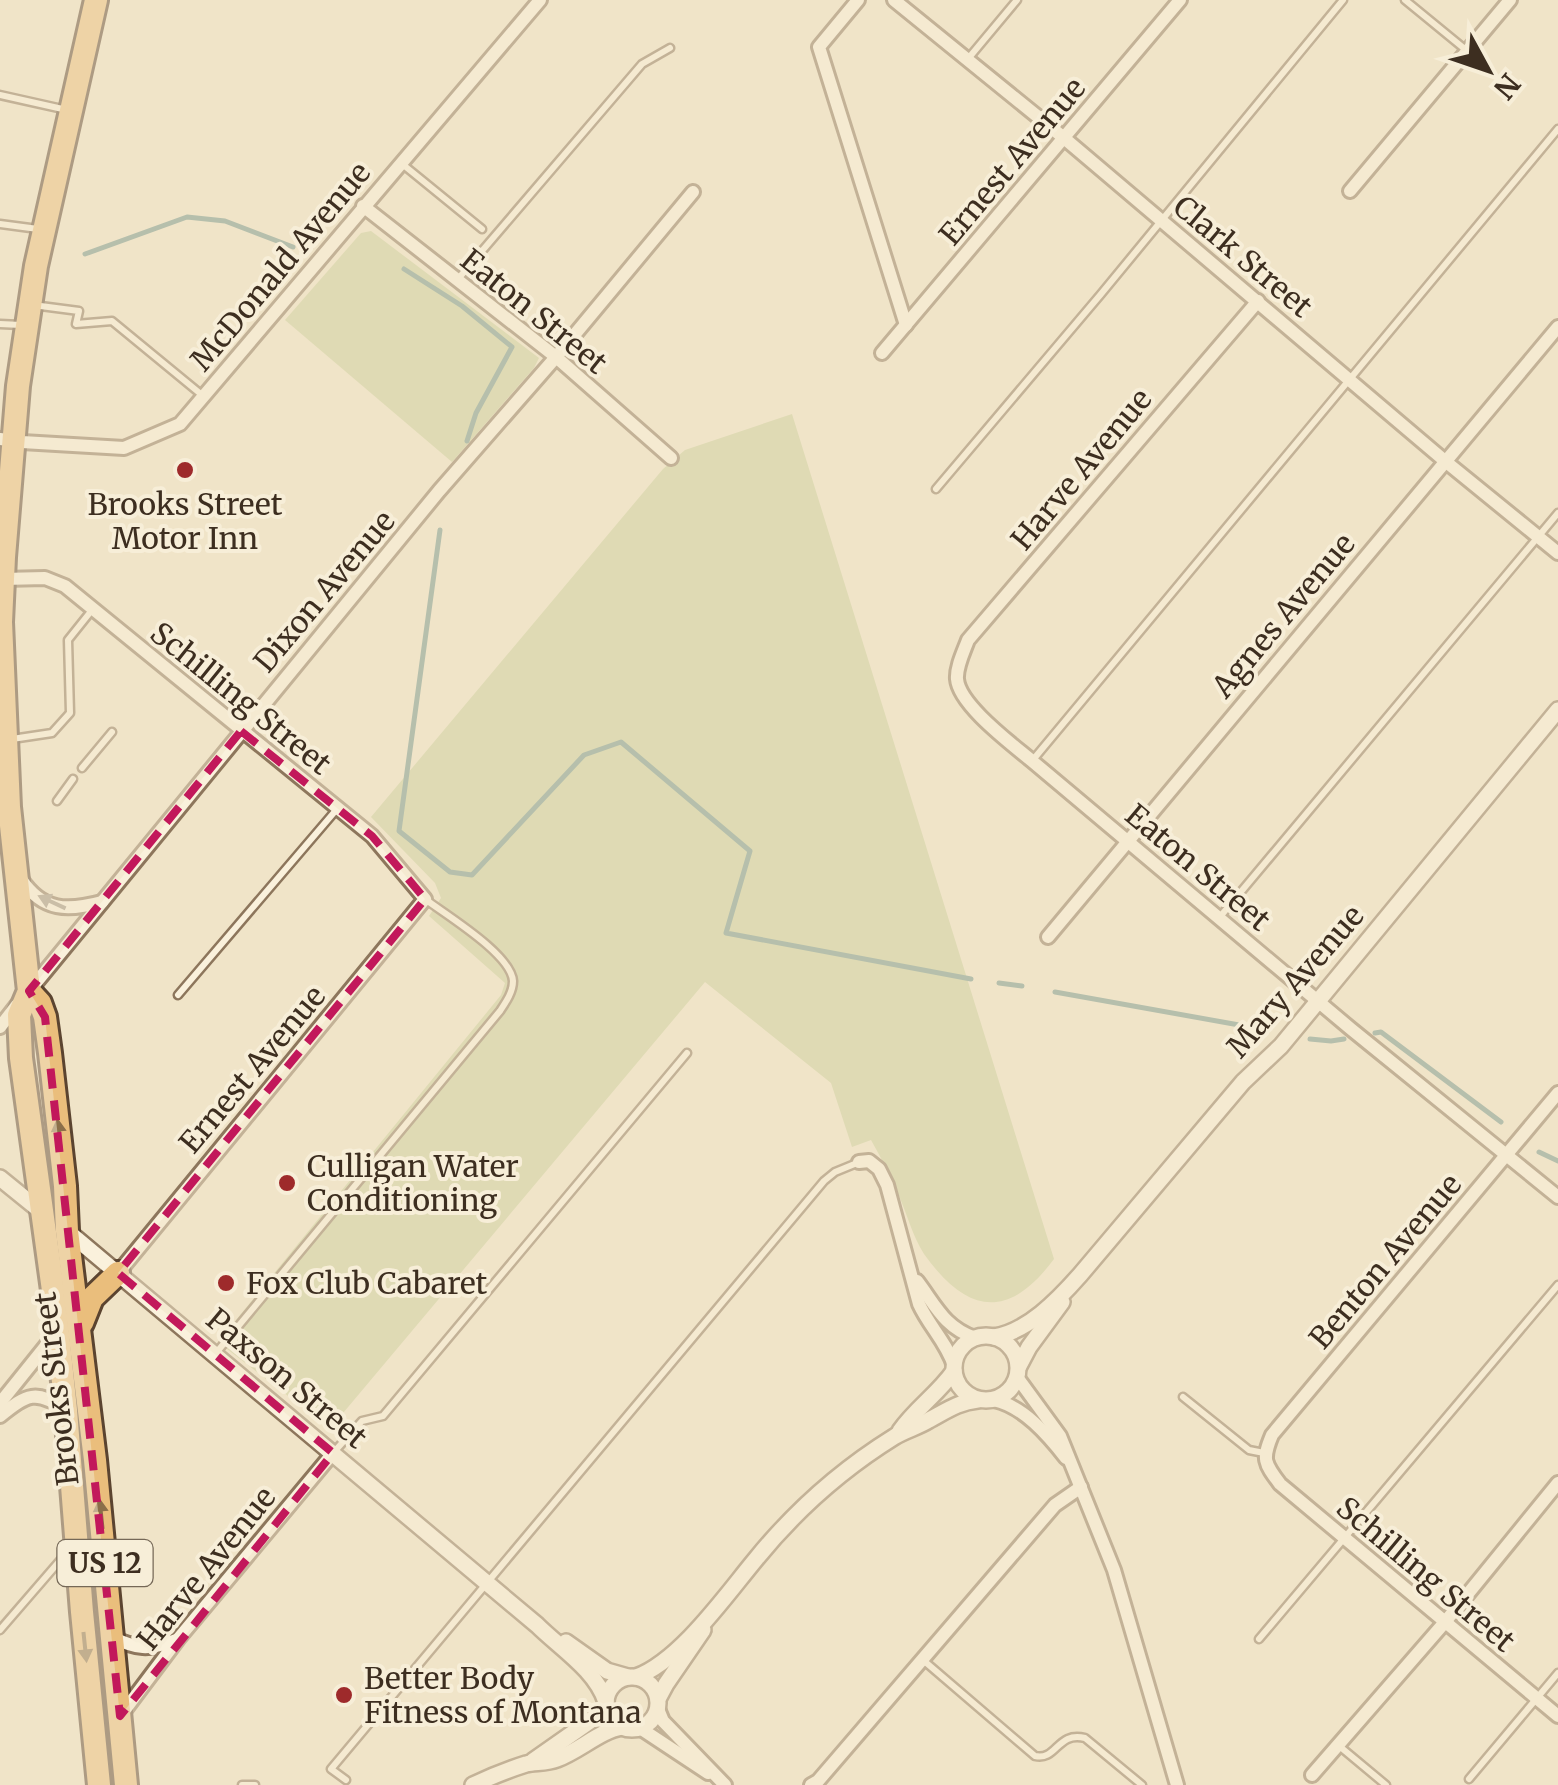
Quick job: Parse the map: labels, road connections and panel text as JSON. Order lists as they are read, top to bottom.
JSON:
{
  "streets": {
    "highway": ["Brooks Street", "US 12"],
    "street": [
      "Ernest Avenue",
      "Clark Street",
      "McDonald Avenue",
      "Eaton Street",
      "Harve Avenue",
      "Dixon Avenue",
      "Agnes Avenue",
      "Schilling Street",
      "Mary Avenue",
      "Benton Avenue",
      "Paxson Street"
    ]
  },
  "crossings": [
    ["Ernest Avenue", "Clark Street"],
    ["Ernest Avenue", "Schilling Street"],
    ["Ernest Avenue", "Paxson Street"],
    ["Clark Street", "Harve Avenue"],
    ["Clark Street", "Agnes Avenue"],
    ["McDonald Avenue", "Eaton Street"],
    ["McDonald Avenue", "Brooks Street"],
    ["Eaton Street", "Harve Avenue"],
    ["Eaton Street", "Dixon Avenue"],
    ["Eaton Street", "Agnes Avenue"],
    ["Eaton Street", "Mary Avenue"],
    ["Eaton Street", "Benton Avenue"],
    ["Harve Avenue", "Paxson Street"],
    ["Harve Avenue", "Brooks Street"],
    ["Dixon Avenue", "Schilling Street"],
    ["Dixon Avenue", "Brooks Street"],
    ["Schilling Street", "Benton Avenue"],
    ["Schilling Street", "Brooks Street"],
    ["Paxson Street", "Brooks Street"]
  ],
  "places": [
    "Brooks Street Motor Inn",
    "Culligan Water Conditioning",
    "Fox Club Cabaret",
    "Better Body Fitness of Montana"
  ],
  "north": "bottom right"
}
